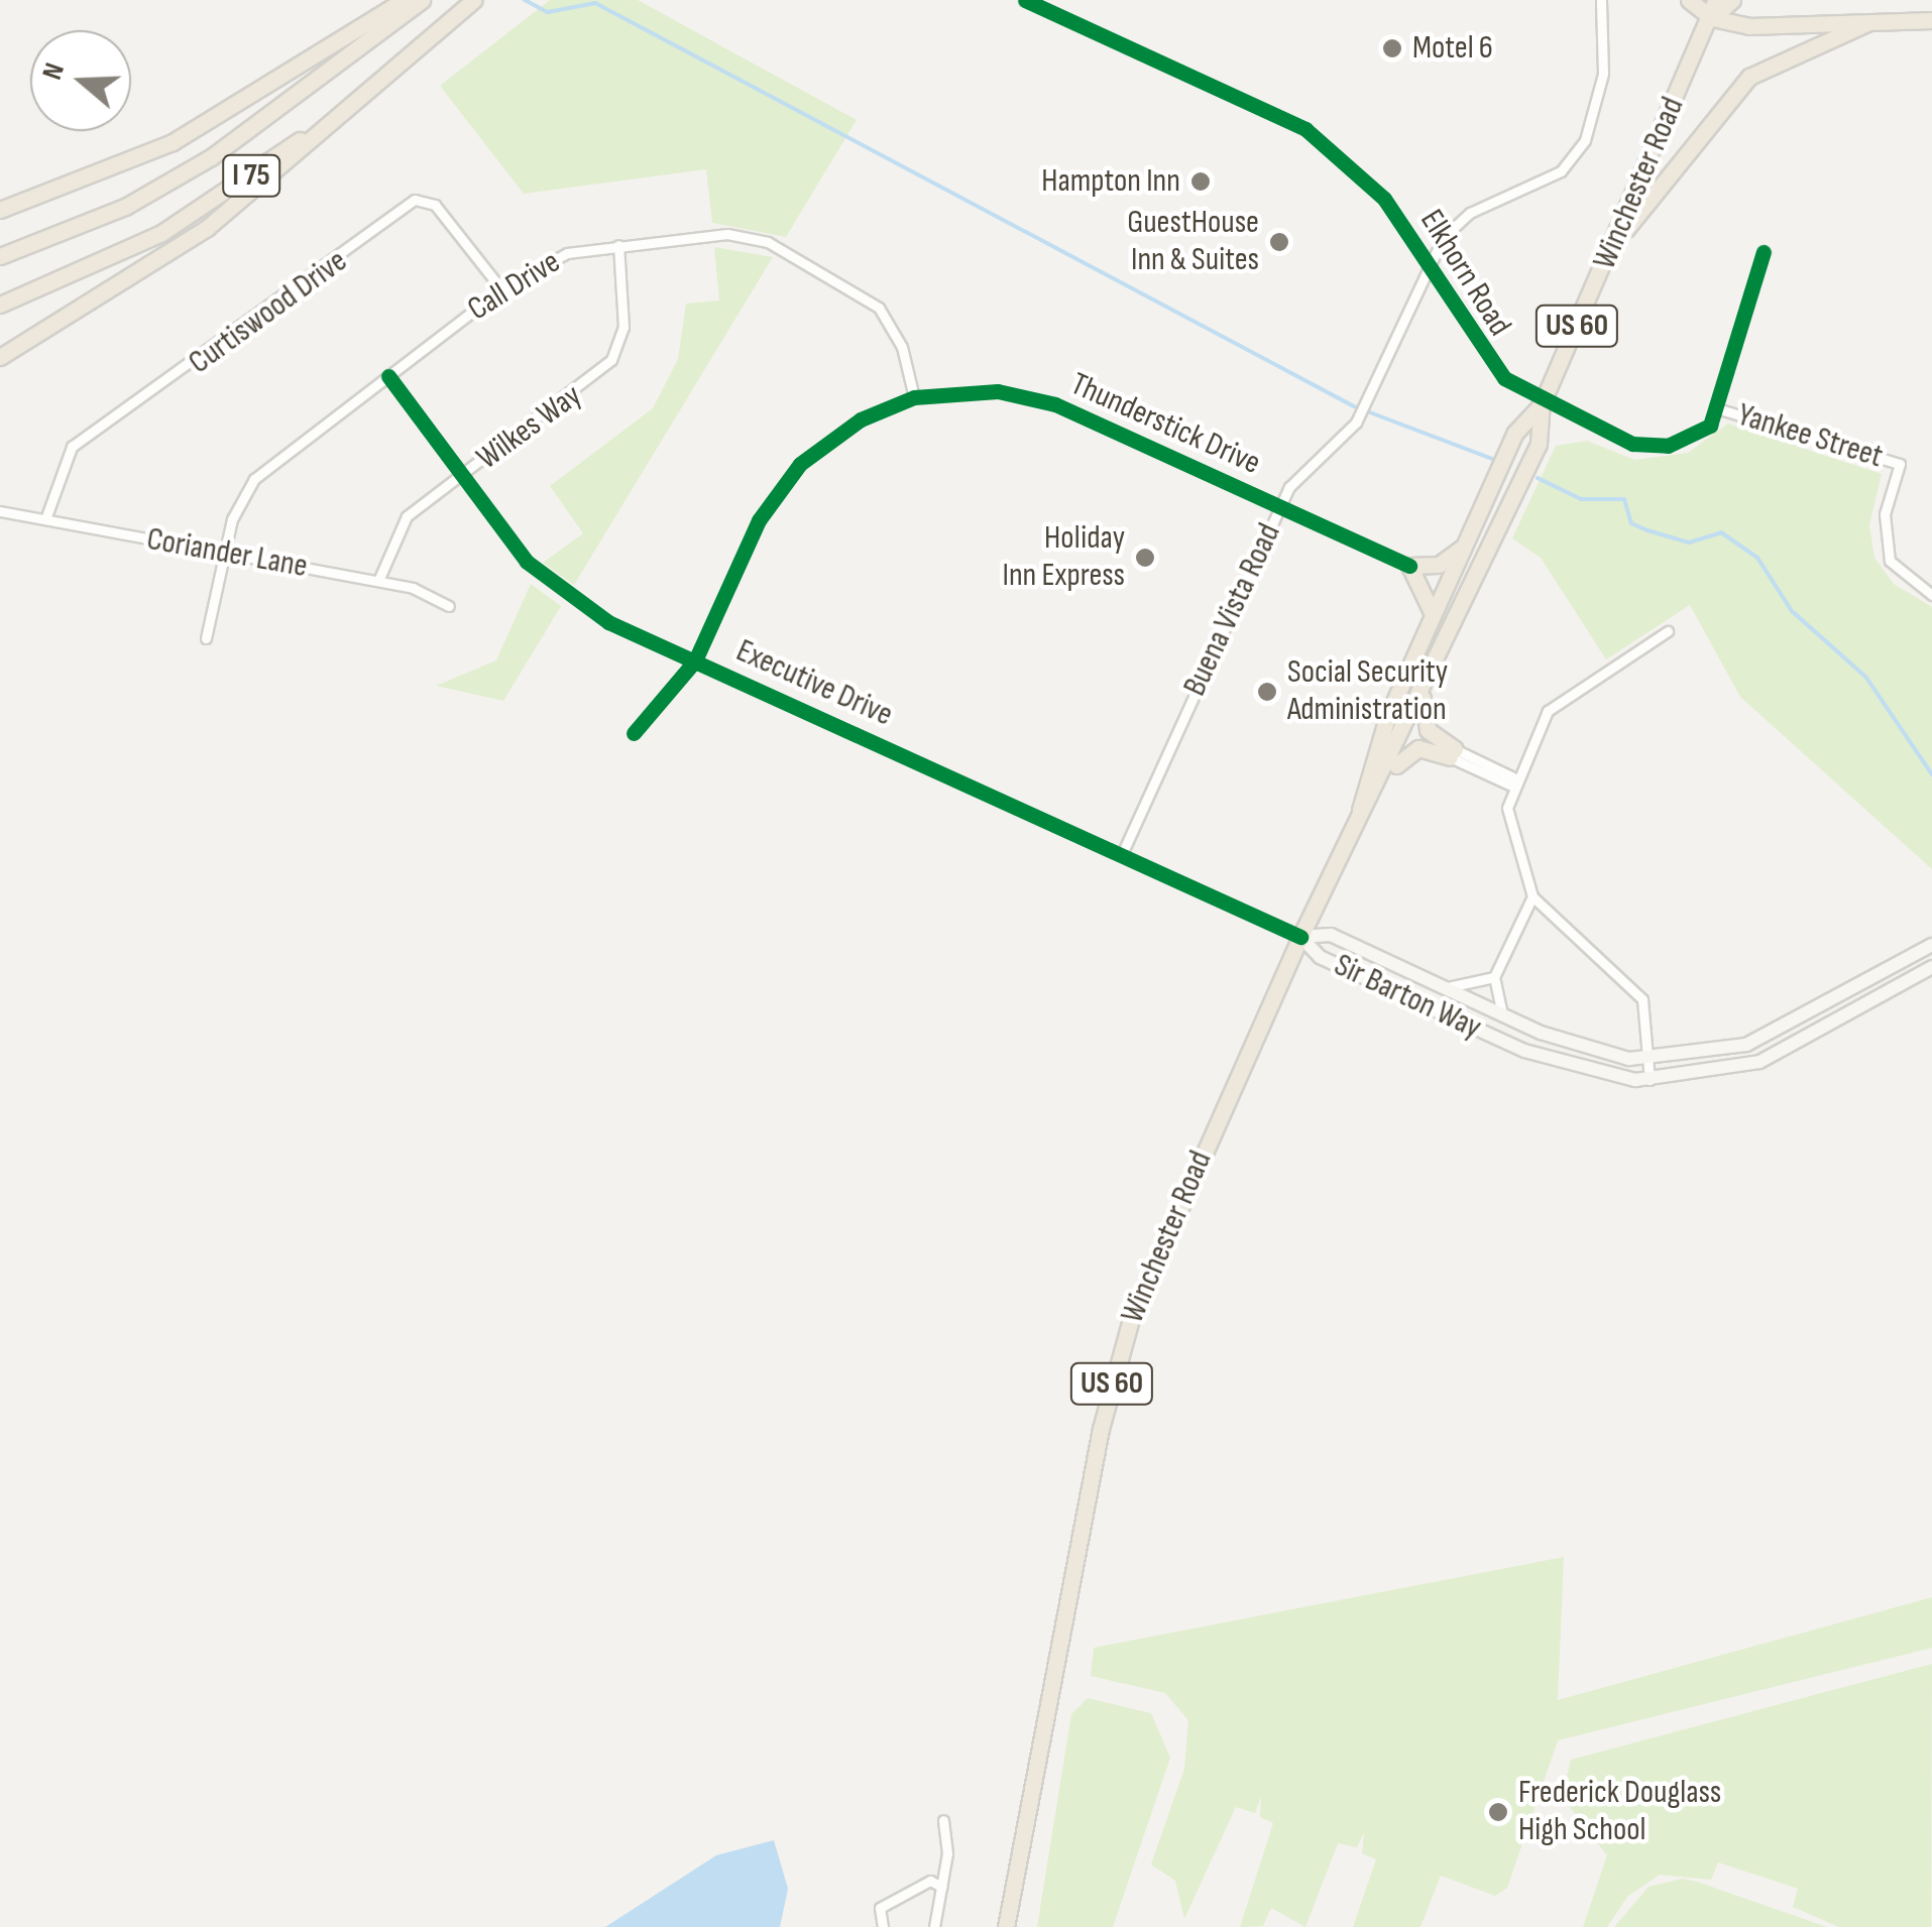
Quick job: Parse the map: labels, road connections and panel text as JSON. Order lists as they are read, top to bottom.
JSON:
{
  "streets": {
    "highway": ["I 75", "Winchester Road", "US 60"],
    "main road": ["Sir Barton Way"],
    "street": [
      "Elkhorn Road",
      "Call Drive",
      "Curtiswood Drive",
      "Thunderstick Drive",
      "Wilkes Way",
      "Yankee Street",
      "Coriander Lane",
      "Buena Vista Road",
      "Executive Drive"
    ]
  },
  "crossings": [
    ["Winchester Road", "Elkhorn Road"],
    ["Winchester Road", "Executive Drive"],
    ["Winchester Road", "Sir Barton Way"],
    ["Elkhorn Road", "Yankee Street"],
    ["Elkhorn Road", "Buena Vista Road"],
    ["Call Drive", "Curtiswood Drive"],
    ["Call Drive", "Thunderstick Drive"],
    ["Call Drive", "Wilkes Way"],
    ["Call Drive", "Coriander Lane"],
    ["Call Drive", "Executive Drive"],
    ["Curtiswood Drive", "Coriander Lane"],
    ["Thunderstick Drive", "Buena Vista Road"],
    ["Thunderstick Drive", "Executive Drive"],
    ["Wilkes Way", "Coriander Lane"],
    ["Wilkes Way", "Executive Drive"],
    ["Buena Vista Road", "Executive Drive"],
    ["Executive Drive", "Sir Barton Way"]
  ],
  "places": [
    "Motel 6",
    "Hampton Inn",
    "GuestHouse Inn & Suites",
    "Holiday Inn Express",
    "Social Security Administration",
    "Frederick Douglass High School"
  ],
  "north": "left"
}
